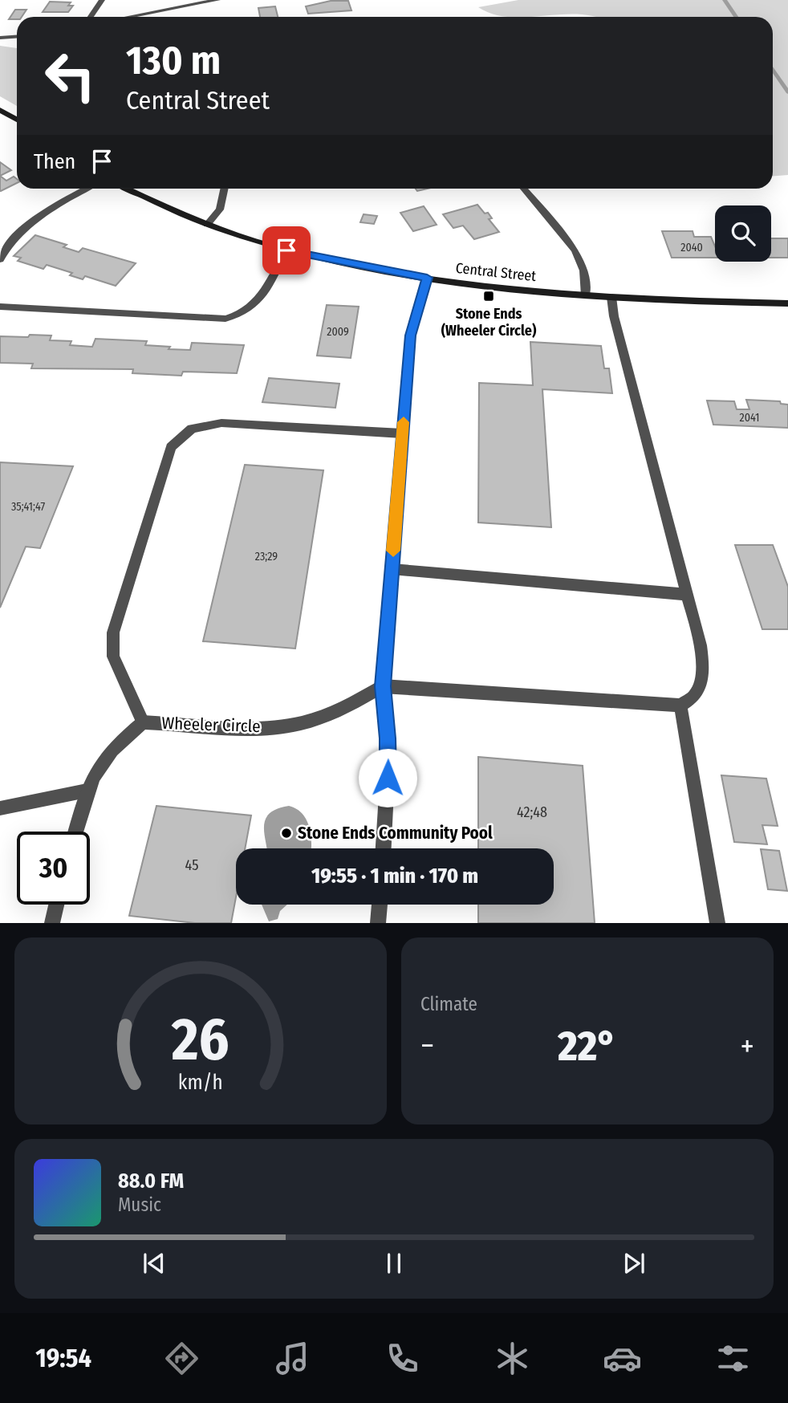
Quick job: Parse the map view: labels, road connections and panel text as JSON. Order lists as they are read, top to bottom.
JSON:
{
  "streets": {
    "main road": ["Central Street"],
    "street": ["Wheeler Circle"]
  },
  "places": {
    "transit": ["Stone Ends (Wheeler Circle)"],
    "other": ["Stone Ends Community Pool"]
  },
  "house_numbers": [
    "2040",
    "2009",
    "2041",
    "35;41;47",
    "23;29",
    "42;48",
    "45"
  ],
  "page": {
    "turn": ["130 m", "Central Street"],
    "then": "Then",
    "limit": "30",
    "trip": "19:55 · 1 min · 170 m",
    "tile": "Climate",
    "heat": ["−", "22°", "+"],
    "song": ["88.0 FM", "Music"],
    "tabs": "19:54",
    "gauge": ["26", "km/h"]
  }
}
